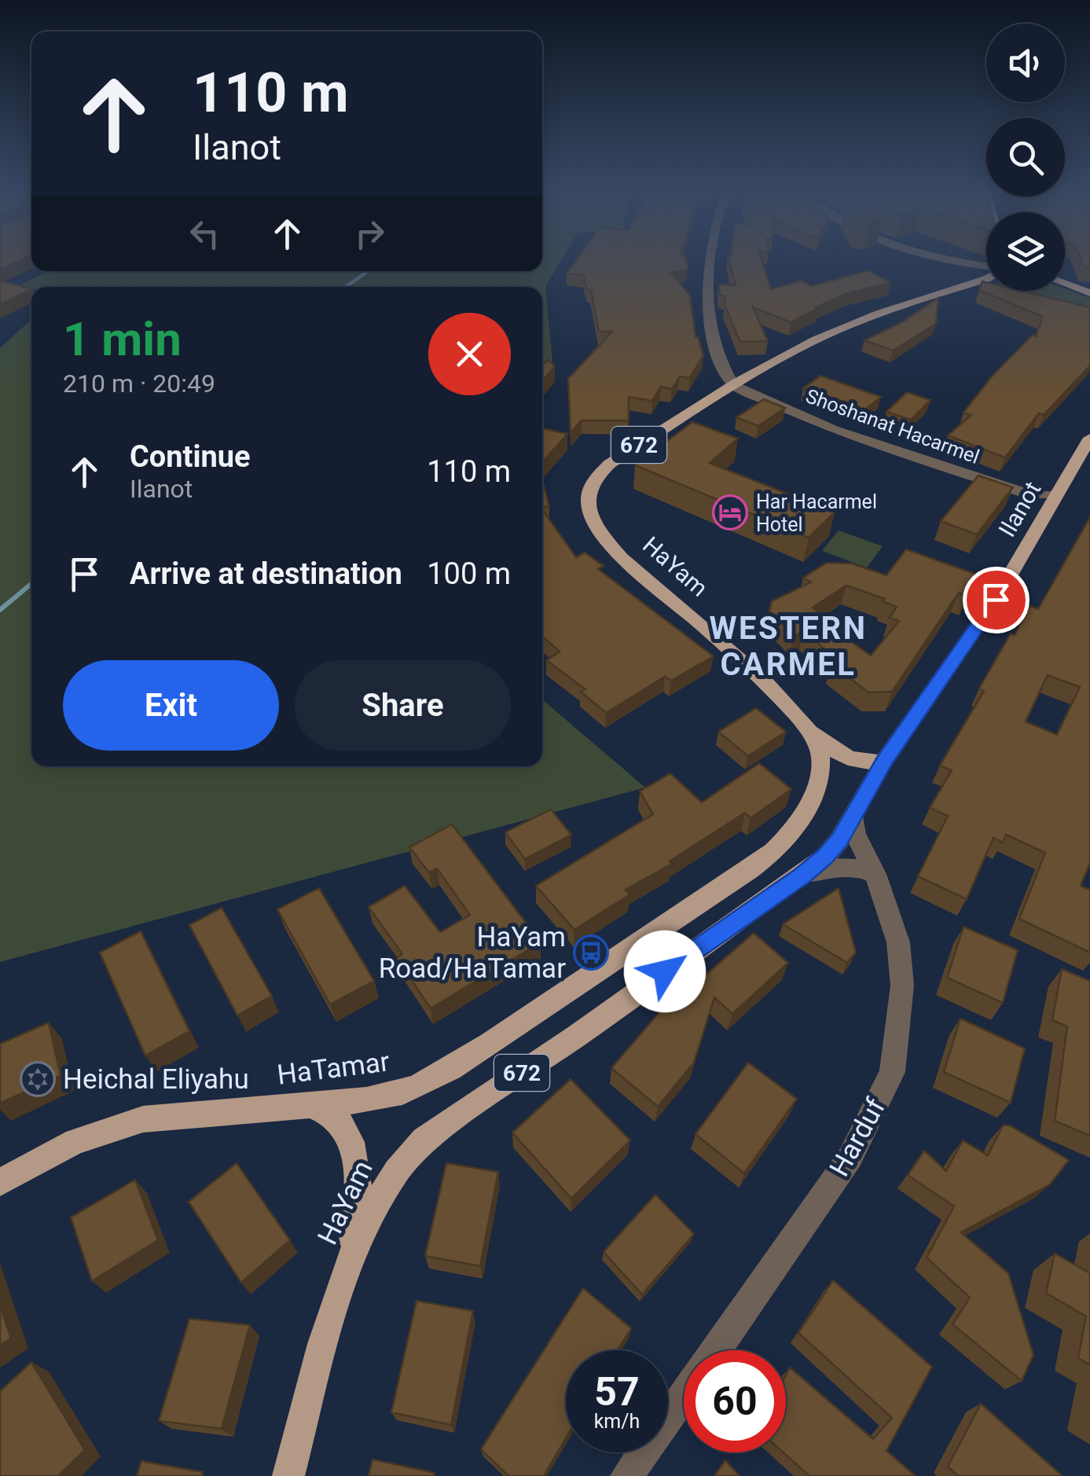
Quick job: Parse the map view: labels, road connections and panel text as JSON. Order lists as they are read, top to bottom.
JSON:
{
  "streets": {
    "main road": [
      "672",
      "Ilanot",
      "HaYam",
      "HaTamar"
    ],
    "street": ["Shoshanat Hacarmel", "Harduf"]
  },
  "crossings": [
    ["Shoshanat Hacarmel", "Ilanot"],
    ["Shoshanat Hacarmel", "HaYam"],
    ["Ilanot", "HaYam"],
    ["HaYam", "HaTamar"],
    ["HaYam", "Harduf"]
  ],
  "districts": ["WESTERN CARMEL"],
  "places": {
    "hotel": ["Har Hacarmel Hotel"],
    "bus stop": ["HaYam Road/HaTamar"],
    "synagogue": ["Heichal Eliyahu"]
  },
  "page": {
    "turn": ["110 m", "Ilanot"],
    "heading": ["1 min", "210 m · 20:49"],
    "list": [
      {
        "name": "Continue",
        "note": "Ilanot",
        "value": "110 m"
      },
      {
        "name": "Arrive at destination",
        "value": "100 m"
      }
    ],
    "buttons": ["Exit", "Share"],
    "speed": "57 km/h",
    "limit": "60"
  }
}
